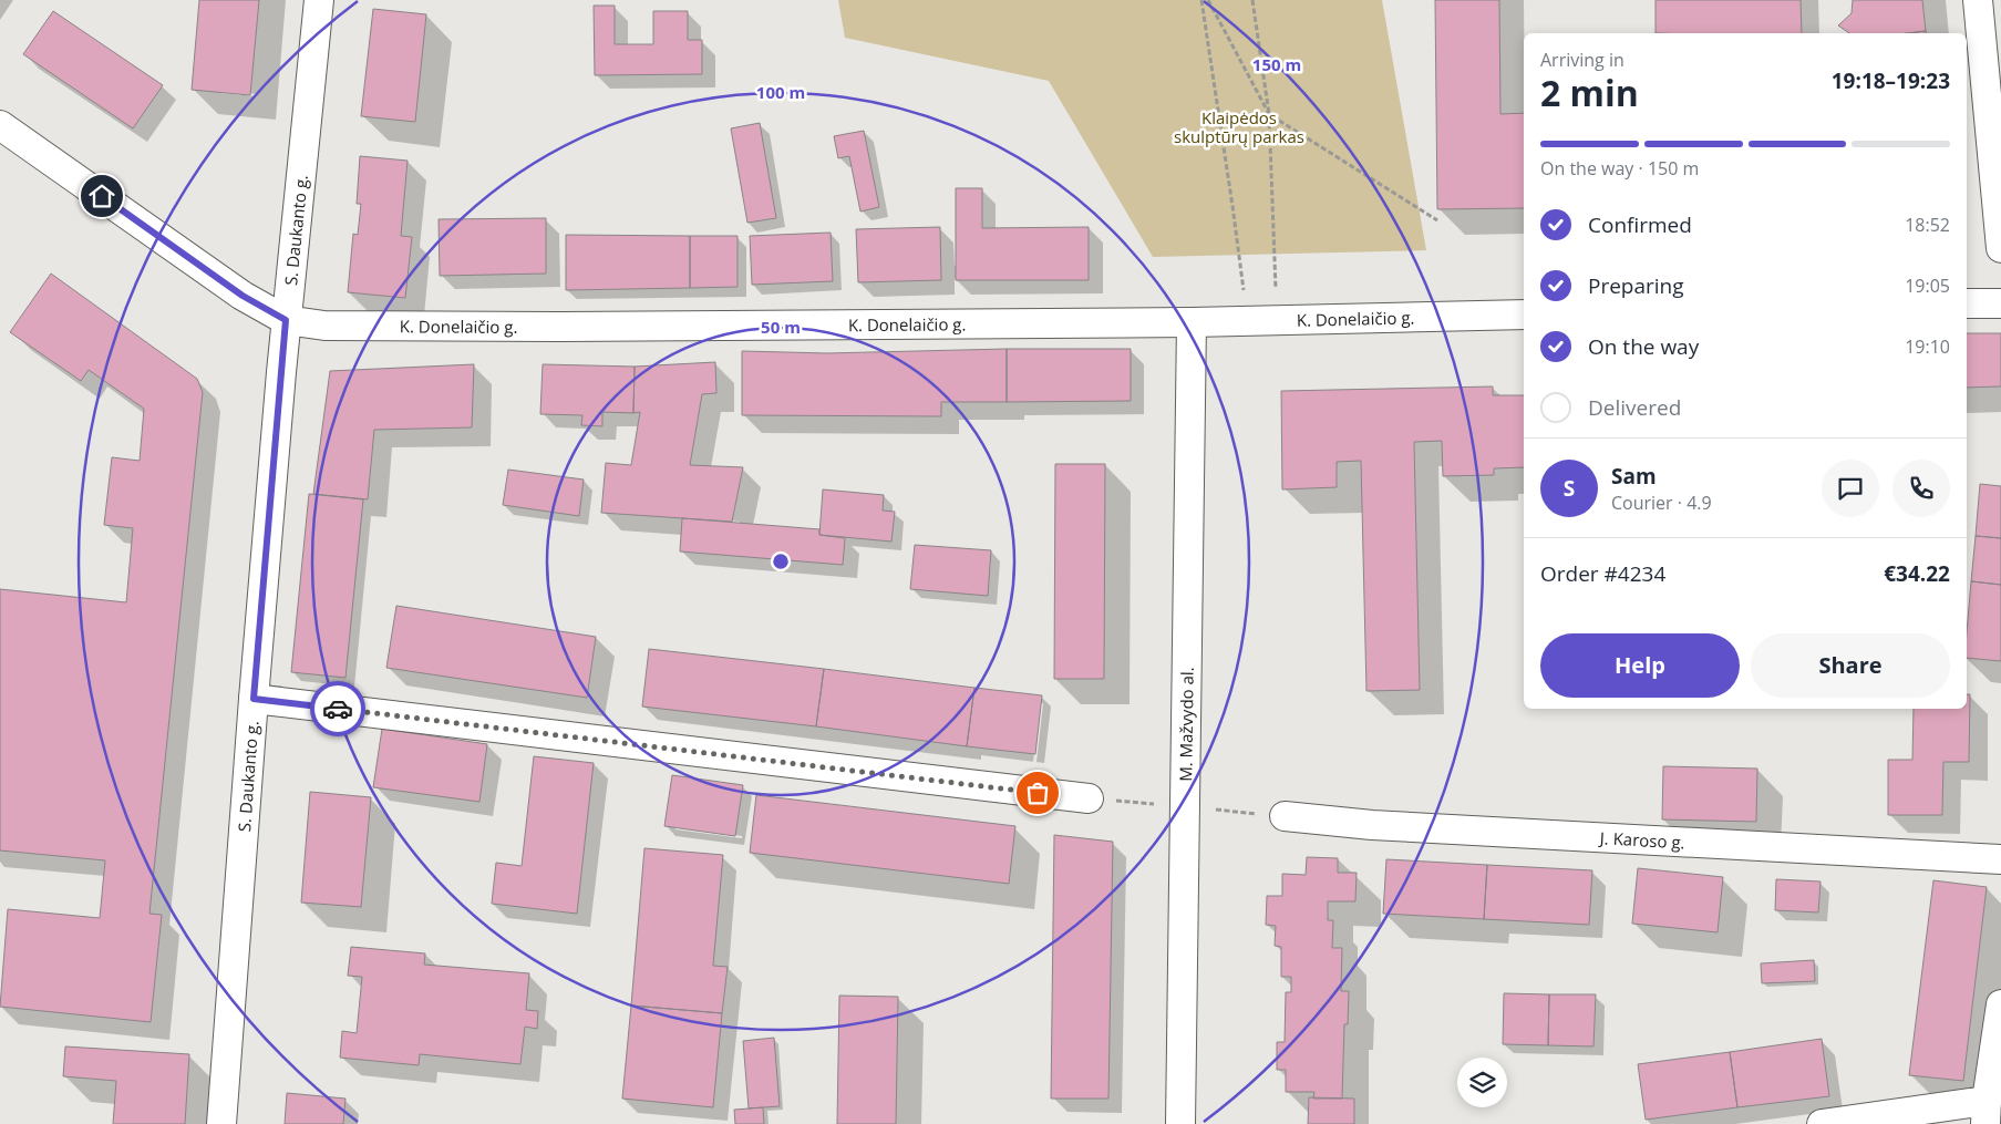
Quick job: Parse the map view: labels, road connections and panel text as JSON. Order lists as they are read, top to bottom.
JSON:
{
  "streets": {
    "street": [
      "S. Daukanto g.",
      "K. Donelaičio g.",
      "M. Mažvydo al.",
      "J. Karoso g."
    ]
  },
  "crossings": [
    ["S. Daukanto g.", "K. Donelaičio g."],
    ["K. Donelaičio g.", "M. Mažvydo al."]
  ],
  "parks": ["Klaipėdos skulptūrų parkas"],
  "page": {
    "heading": ["2 min", "Arriving in", "19:18–19:23"],
    "panel": [
      "Sam",
      "Courier · 4.9",
      "Order #4234",
      "€34.22"
    ],
    "bar": "On the way · 150 m",
    "list": [
      ["Confirmed", "18:52"],
      ["Preparing", "19:05"],
      ["On the way", "19:10"],
      "Delivered"
    ],
    "round": "S",
    "buttons": ["Help", "Share"]
  },
  "rings": ["150 m", "100 m", "50 m"]
}
